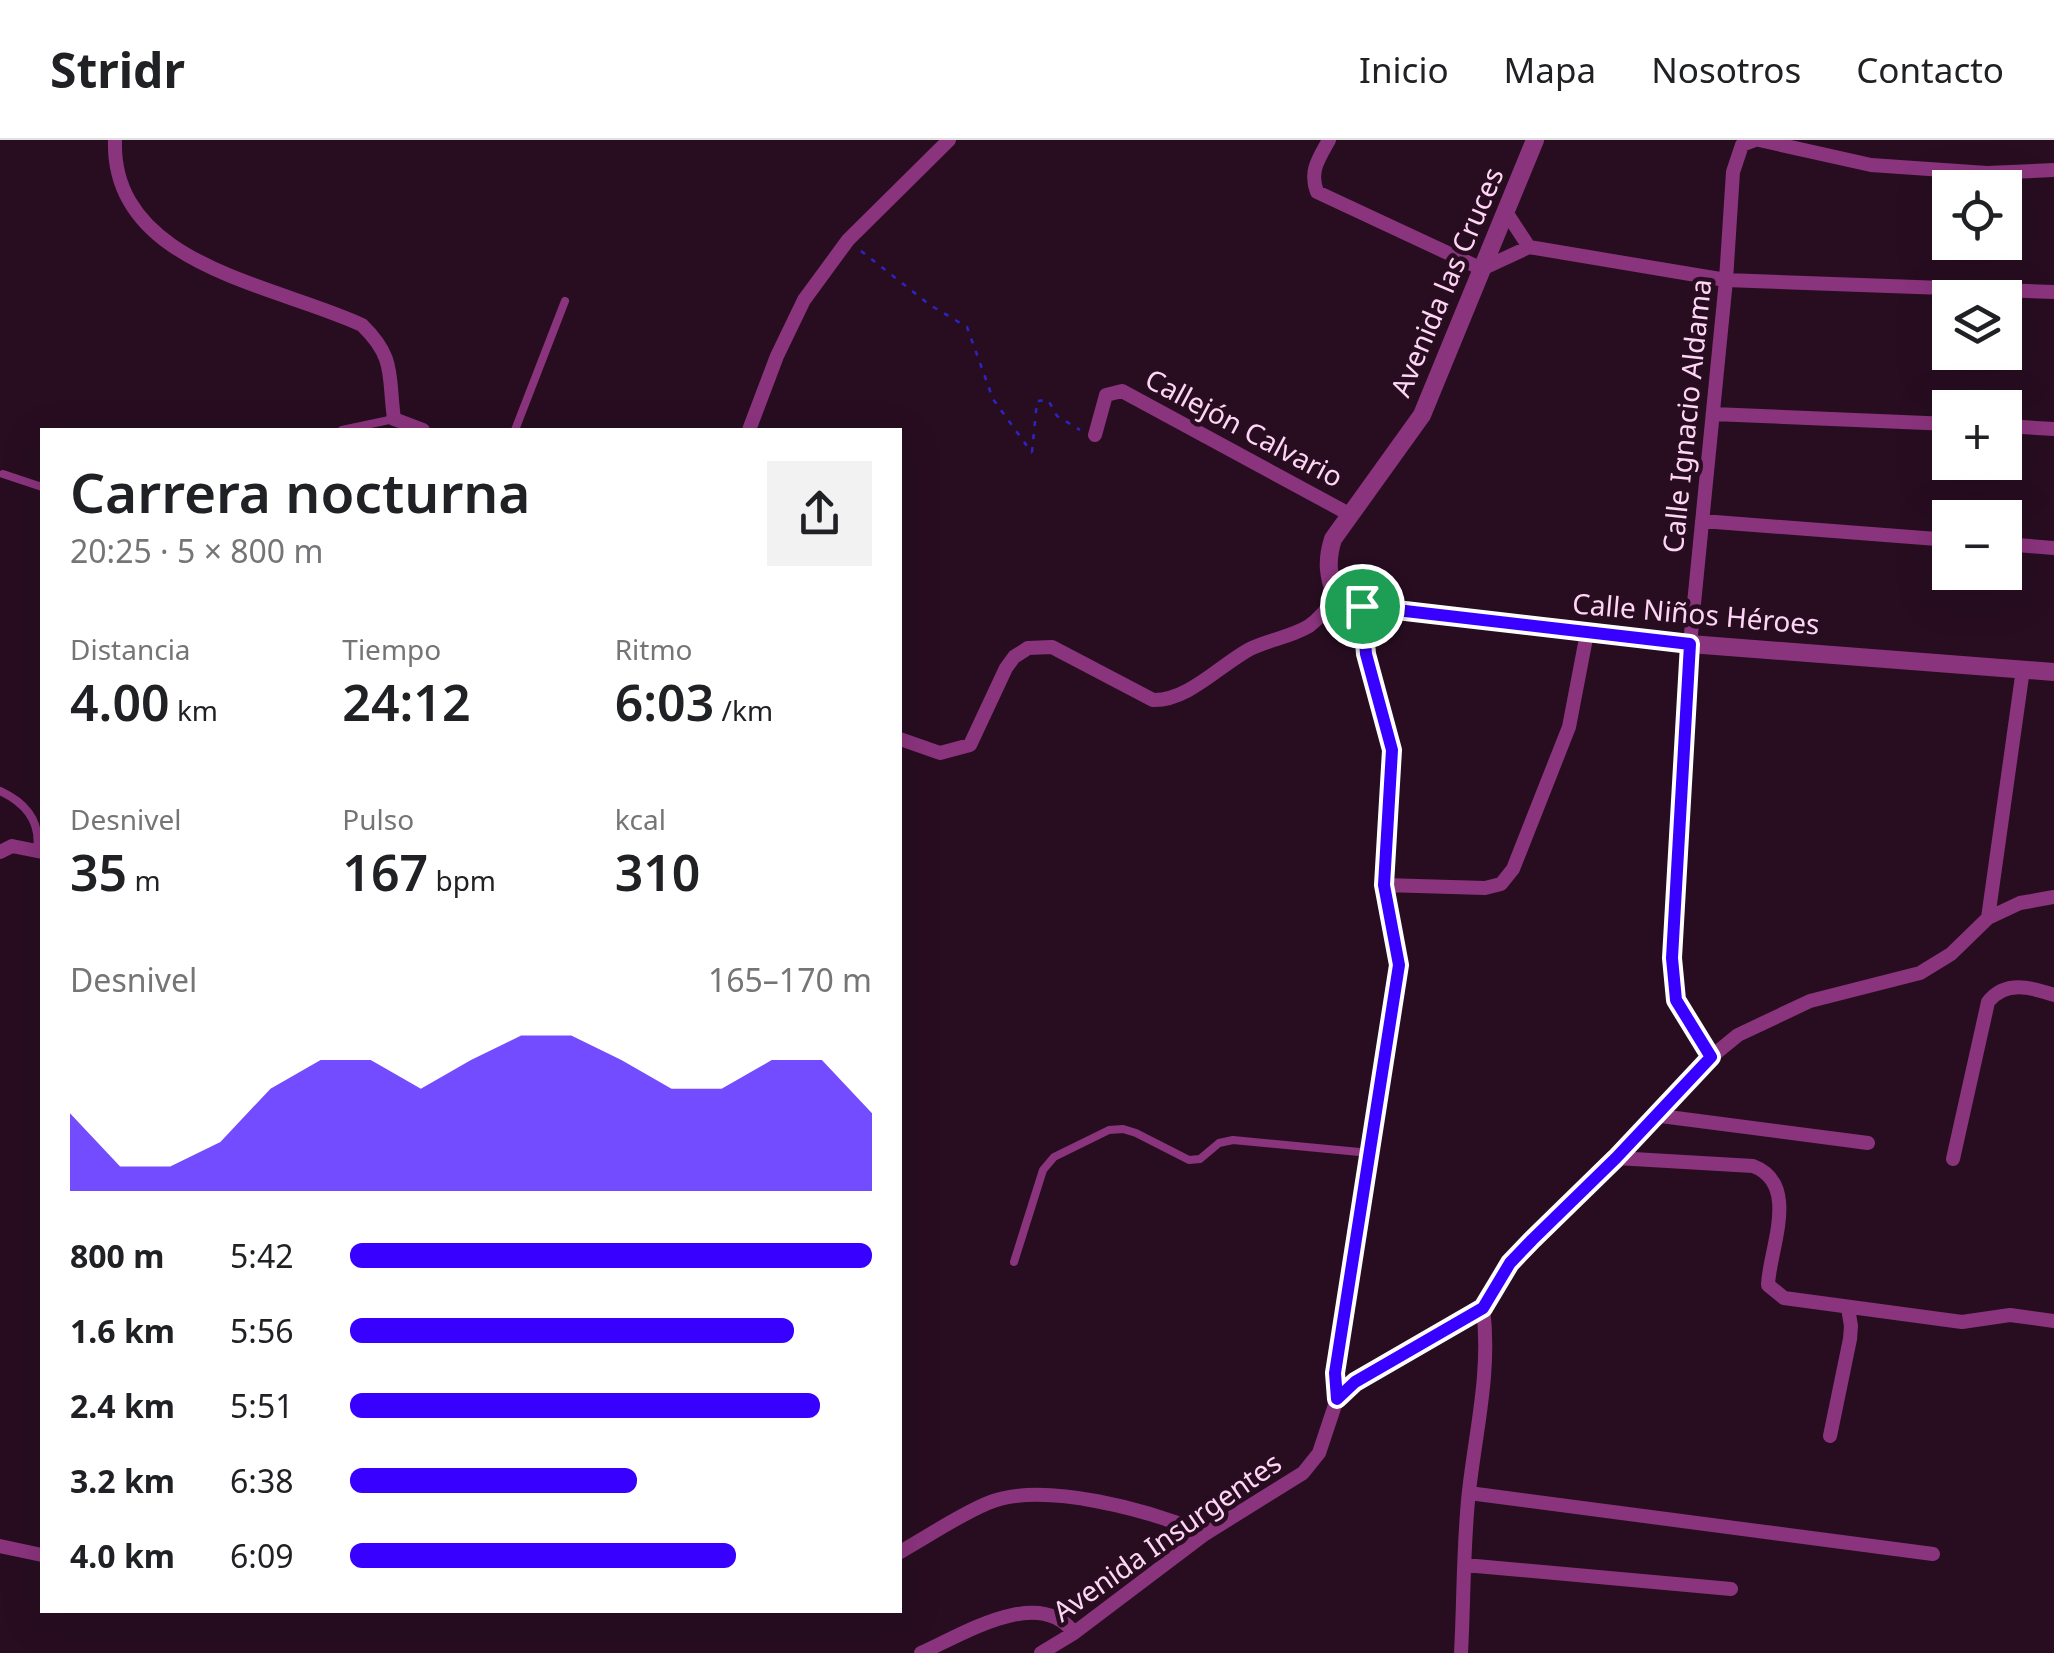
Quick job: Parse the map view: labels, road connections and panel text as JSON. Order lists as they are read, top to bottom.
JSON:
{
  "streets": {
    "street": [
      "Avenida las Cruces",
      "Calle Ignacio Aldama",
      "Callejón Calvario",
      "Calle Niños Héroes",
      "Avenida Insurgentes"
    ]
  },
  "crossings": [
    ["Avenida las Cruces", "Callejón Calvario"],
    ["Avenida las Cruces", "Calle Niños Héroes"],
    ["Calle Ignacio Aldama", "Calle Niños Héroes"],
    ["Calle Niños Héroes", "Avenida Insurgentes"]
  ],
  "page": {
    "header": "Stridr",
    "nav": [
      "Inicio",
      "Mapa",
      "Nosotros",
      "Contacto"
    ],
    "map_buttons": ["+", "−"],
    "heading": ["Carrera nocturna", "20:25 · 5 × 800 m"],
    "stats": [
      ["Distancia", "4.00 km"],
      ["Tiempo", "24:12"],
      ["Ritmo", "6:03 /km"],
      ["Desnivel", "35 m"],
      ["Pulso", "167 bpm"],
      ["kcal", "310"]
    ],
    "chart": ["Desnivel", "165–170 m"],
    "list": [
      {
        "name": "800 m",
        "note": "5:42"
      },
      {
        "name": "1.6 km",
        "note": "5:56"
      },
      {
        "name": "2.4 km",
        "note": "5:51"
      },
      {
        "name": "3.2 km",
        "note": "6:38"
      },
      {
        "name": "4.0 km",
        "note": "6:09"
      }
    ]
  }
}
